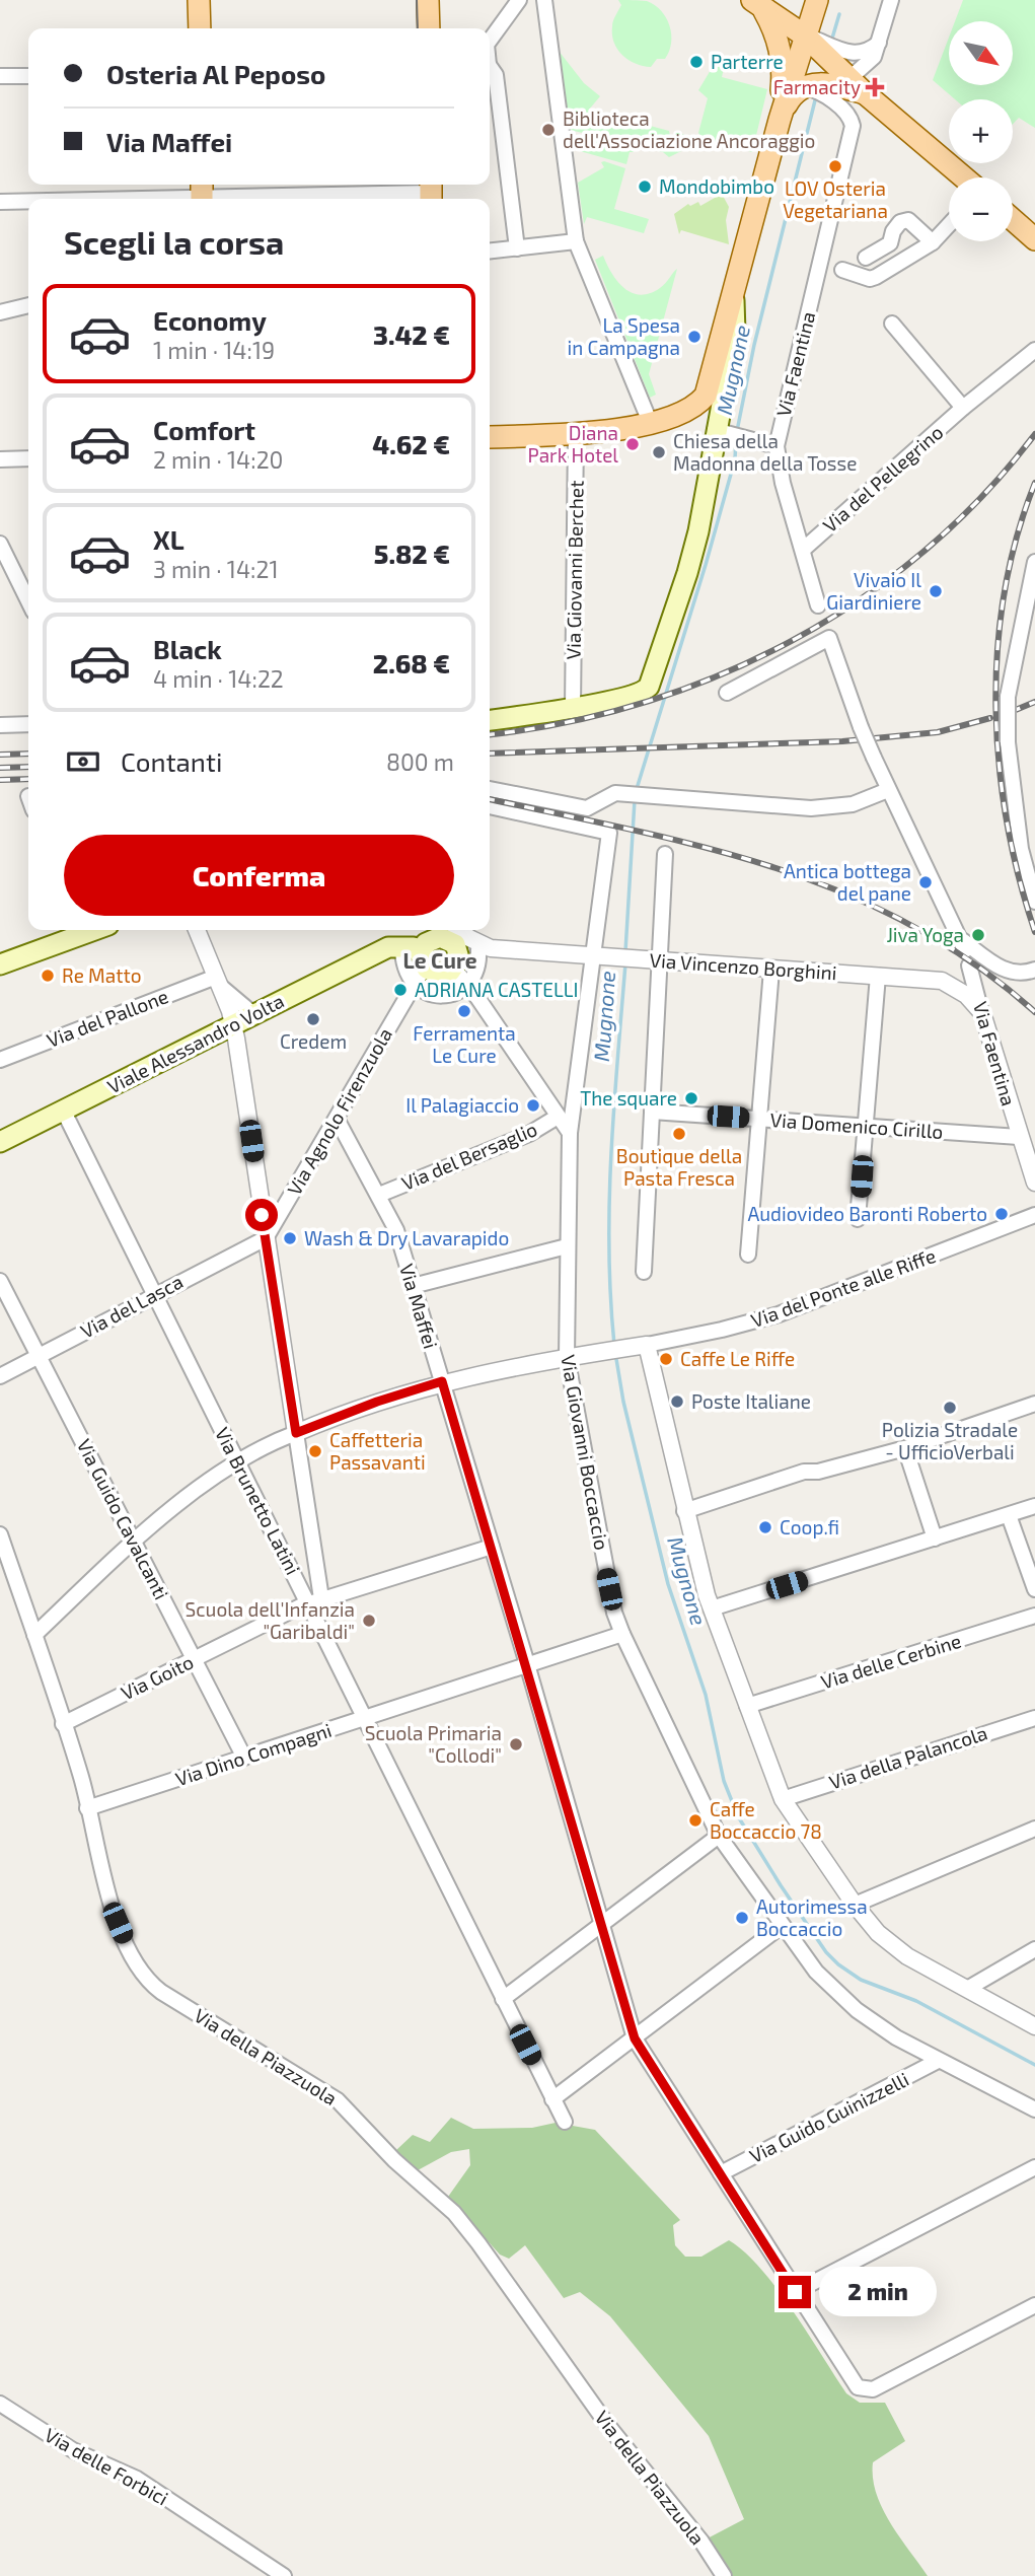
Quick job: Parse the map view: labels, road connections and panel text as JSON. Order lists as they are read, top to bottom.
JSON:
{
  "streets": {
    "main road": ["Viale Alessandro Volta"],
    "street": [
      "Via Faentina",
      "Via del Pellegrino",
      "Via Giovanni Berchet",
      "Via Vincenzo Borghini",
      "Via del Pallone",
      "Via Agnolo Firenzuola",
      "Via Domenico Cirillo",
      "Via del Bersaglio",
      "Via del Ponte alle Riffe",
      "Via del Lasca",
      "Via Maffei",
      "Via Giovanni Boccaccio",
      "Via Brunetto Latini",
      "Via Guido Cavalcanti",
      "Via delle Cerbine",
      "Via Goito",
      "Via Dino Compagni",
      "Via della Palancola",
      "Via della Piazzuola",
      "Via Guido Guinizzelli",
      "Via delle Forbici"
    ]
  },
  "crossings": [
    ["Via Faentina", "Via del Pellegrino"],
    ["Via Faentina", "Via Vincenzo Borghini"],
    ["Via Faentina", "Via Domenico Cirillo"],
    ["Via Vincenzo Borghini", "Via Giovanni Boccaccio"],
    ["Viale Alessandro Volta", "Via Brunetto Latini"],
    ["Via Agnolo Firenzuola", "Via del Lasca"],
    ["Via Agnolo Firenzuola", "Via Maffei"],
    ["Via del Bersaglio", "Via Maffei"],
    ["Via del Lasca", "Via Brunetto Latini"],
    ["Via del Lasca", "Via Guido Cavalcanti"],
    ["Via Maffei", "Via Goito"],
    ["Via Maffei", "Via Dino Compagni"],
    ["Via Maffei", "Via Guido Guinizzelli"],
    ["Via Giovanni Boccaccio", "Via Dino Compagni"],
    ["Via Giovanni Boccaccio", "Via Guido Guinizzelli"],
    ["Via Brunetto Latini", "Via Goito"],
    ["Via Brunetto Latini", "Via Dino Compagni"],
    ["Via Guido Cavalcanti", "Via Goito"],
    ["Via Guido Cavalcanti", "Via Dino Compagni"],
    ["Via Goito", "Via della Piazzuola"],
    ["Via Dino Compagni", "Via della Piazzuola"]
  ],
  "districts": ["Le Cure"],
  "water": ["Mugnone"],
  "places": {
    "other": [
      "Parterre",
      "Biblioteca dell'Associazione Ancoraggio",
      "LOV Osteria Vegetariana",
      "Mondobimbo",
      "La Spesa in Campagna",
      "Diana Park Hotel",
      "Chiesa della Madonna della Tosse",
      "Vivaio Il Giardiniere",
      "Antica bottega del pane",
      "Jiva Yoga",
      "Re Matto",
      "ADRIANA CASTELLI",
      "Ferramenta Le Cure",
      "Credem",
      "The square",
      "Il Palagiaccio",
      "Boutique della Pasta Fresca",
      "Audiovideo Baronti Roberto",
      "Wash & Dry Lavarapido",
      "Caffe Le Riffe",
      "Poste Italiane",
      "Polizia Stradale - UfficioVerbali",
      "Caffetteria Passavanti",
      "Coop.fi",
      "Scuola dell'Infanzia \"Garibaldi\"",
      "Scuola Primaria \"Collodi\"",
      "Caffe Boccaccio 78",
      "Autorimessa Boccaccio"
    ],
    "health": ["Farmacity"]
  },
  "north": "bottom right",
  "page": {
    "map_buttons": ["+", "−"],
    "banner": ["Osteria Al Peposo", "Via Maffei"],
    "heading": "Scegli la corsa",
    "list": [
      {
        "name": "Economy",
        "note": "1 min · 14:19",
        "value": "3.42 €"
      },
      {
        "name": "Comfort",
        "note": "2 min · 14:20",
        "value": "4.62 €"
      },
      {
        "name": "XL",
        "note": "3 min · 14:21",
        "value": "5.82 €"
      },
      {
        "name": "Black",
        "note": "4 min · 14:22",
        "value": "2.68 €"
      }
    ],
    "pay": ["Contanti", "800 m"],
    "buttons": "Conferma",
    "bubble": "2 min"
  }
}
